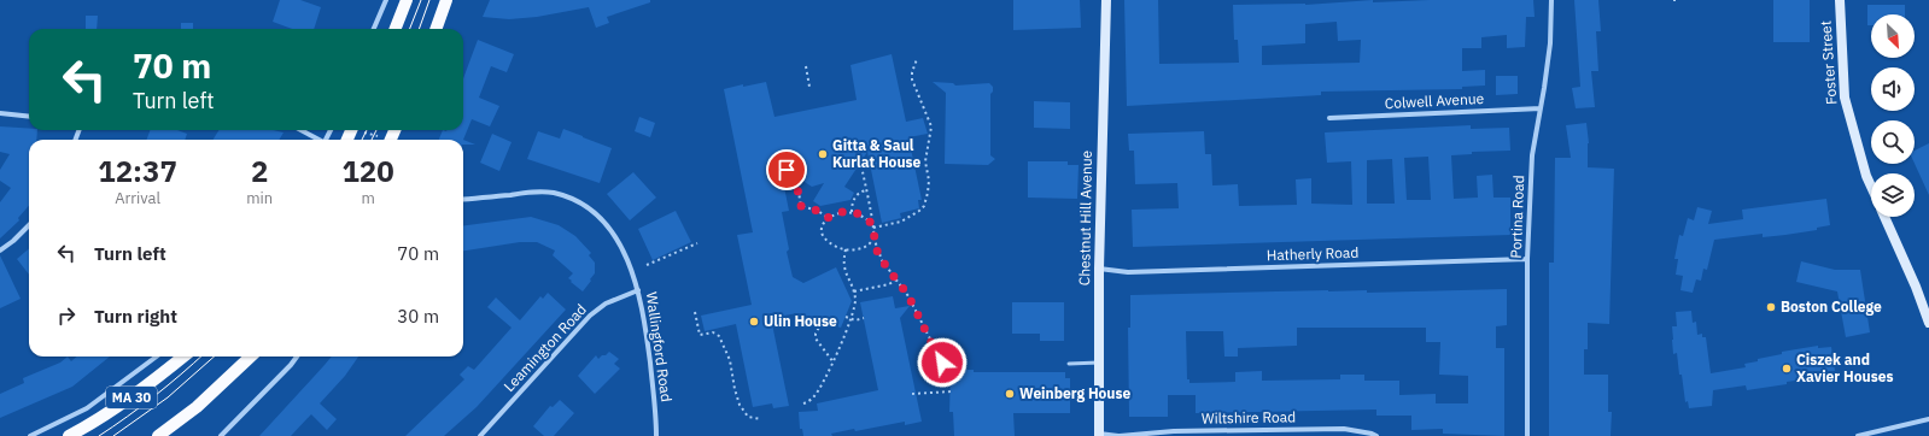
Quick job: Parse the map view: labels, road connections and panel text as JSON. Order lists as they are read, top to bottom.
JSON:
{
  "streets": {
    "main road": ["Foster Street", "Chestnut Hill Avenue", "MA 30"],
    "street": [
      "Colwell Avenue",
      "Portina Road",
      "Hatherly Road",
      "Wallingford Road",
      "Leamington Road",
      "Wiltshire Road"
    ]
  },
  "crossings": [
    ["Colwell Avenue", "Portina Road"],
    ["Portina Road", "Hatherly Road"],
    ["Chestnut Hill Avenue", "Hatherly Road"],
    ["Chestnut Hill Avenue", "Wiltshire Road"],
    ["Wallingford Road", "Leamington Road"]
  ],
  "places": [
    "Gitta & Saul Kurlat House",
    "Boston College",
    "Ulin House",
    "Ciszek and Xavier Houses",
    "Weinberg House"
  ],
  "north": "bottom right",
  "page": {
    "turn": ["70 m", "Turn left"],
    "eta": [
      "12:37",
      "Arrival",
      "2",
      "min",
      "120",
      "m"
    ],
    "list": [
      {
        "name": "Turn left",
        "value": "70 m"
      },
      {
        "name": "Turn right",
        "value": "30 m"
      }
    ]
  }
}
